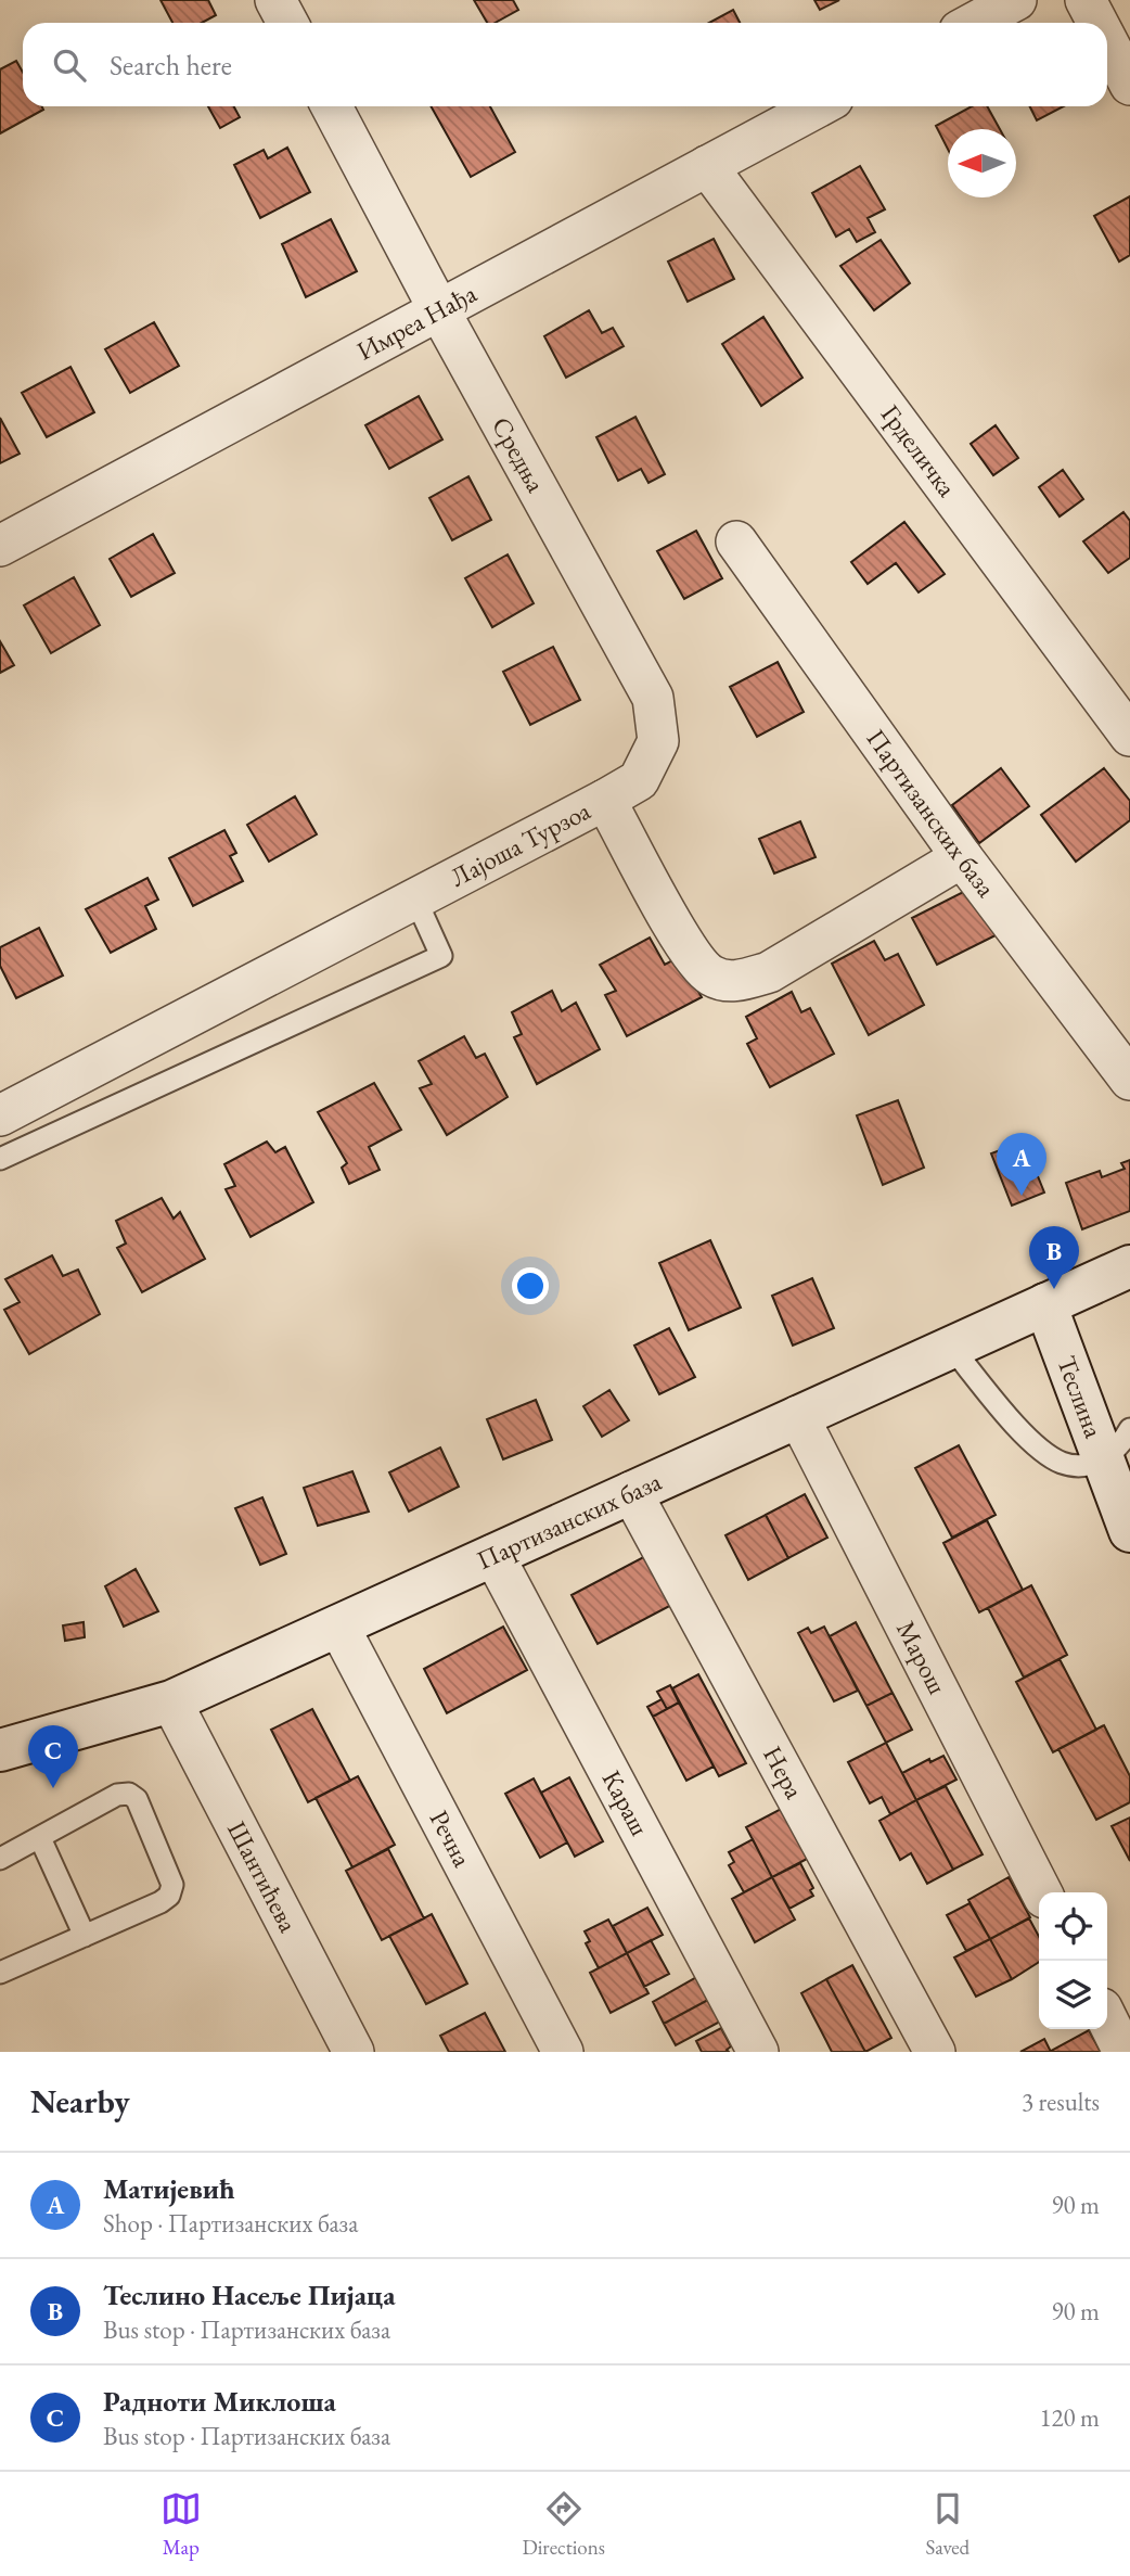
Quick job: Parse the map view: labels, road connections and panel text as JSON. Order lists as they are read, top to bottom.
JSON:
{
  "streets": {
    "street": [
      "Имреа Нађа",
      "Грделичка",
      "Средња",
      "Партизанских база",
      "Лајоша Турзоа",
      "Теслина",
      "Марош",
      "Нера",
      "Караш",
      "Речна",
      "Шантићева"
    ]
  },
  "crossings": [
    ["Имреа Нађа", "Грделичка"],
    ["Имреа Нађа", "Средња"],
    ["Средња", "Лајоша Турзоа"],
    ["Партизанских база", "Лајоша Турзоа"],
    ["Партизанских база", "Теслина"],
    ["Партизанских база", "Марош"],
    ["Партизанских база", "Нера"],
    ["Партизанских база", "Караш"],
    ["Партизанских база", "Речна"],
    ["Партизанских база", "Шантићева"]
  ],
  "north": "left",
  "page": {
    "search": "Search here",
    "pins": ["A", "B", "C"],
    "heading": ["Nearby", "3 results"],
    "list": [
      {
        "mark": "A",
        "name": "Матијевић",
        "note": "Shop · Партизанских база",
        "value": "90 m"
      },
      {
        "mark": "B",
        "name": "Теслино Насеље Пијаца",
        "note": "Bus stop · Партизанских база",
        "value": "90 m"
      },
      {
        "mark": "C",
        "name": "Радноти Миклоша",
        "note": "Bus stop · Партизанских база",
        "value": "120 m"
      }
    ],
    "nav": ["Map", "Directions", "Saved"]
  }
}
